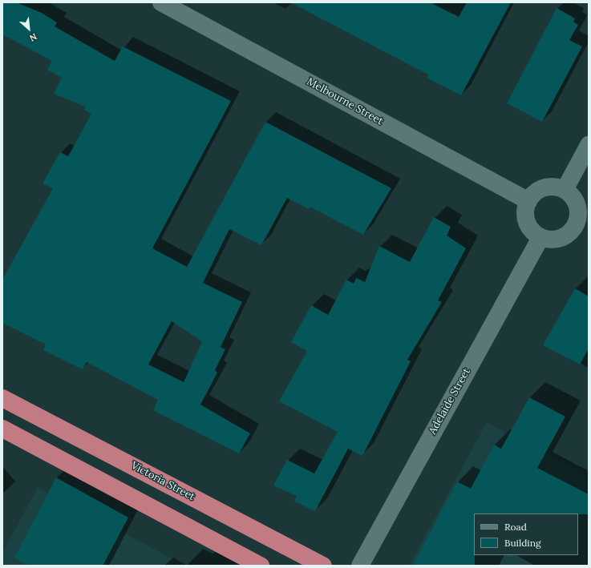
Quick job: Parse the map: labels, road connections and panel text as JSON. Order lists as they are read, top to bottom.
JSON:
{
  "streets": {
    "highway": ["Victoria Street"],
    "street": ["Melbourne Street", "Adelaide Street"]
  },
  "crossings": [
    ["Melbourne Street", "Adelaide Street"]
  ],
  "legend": ["Road", "Building"],
  "north": "bottom right"
}
